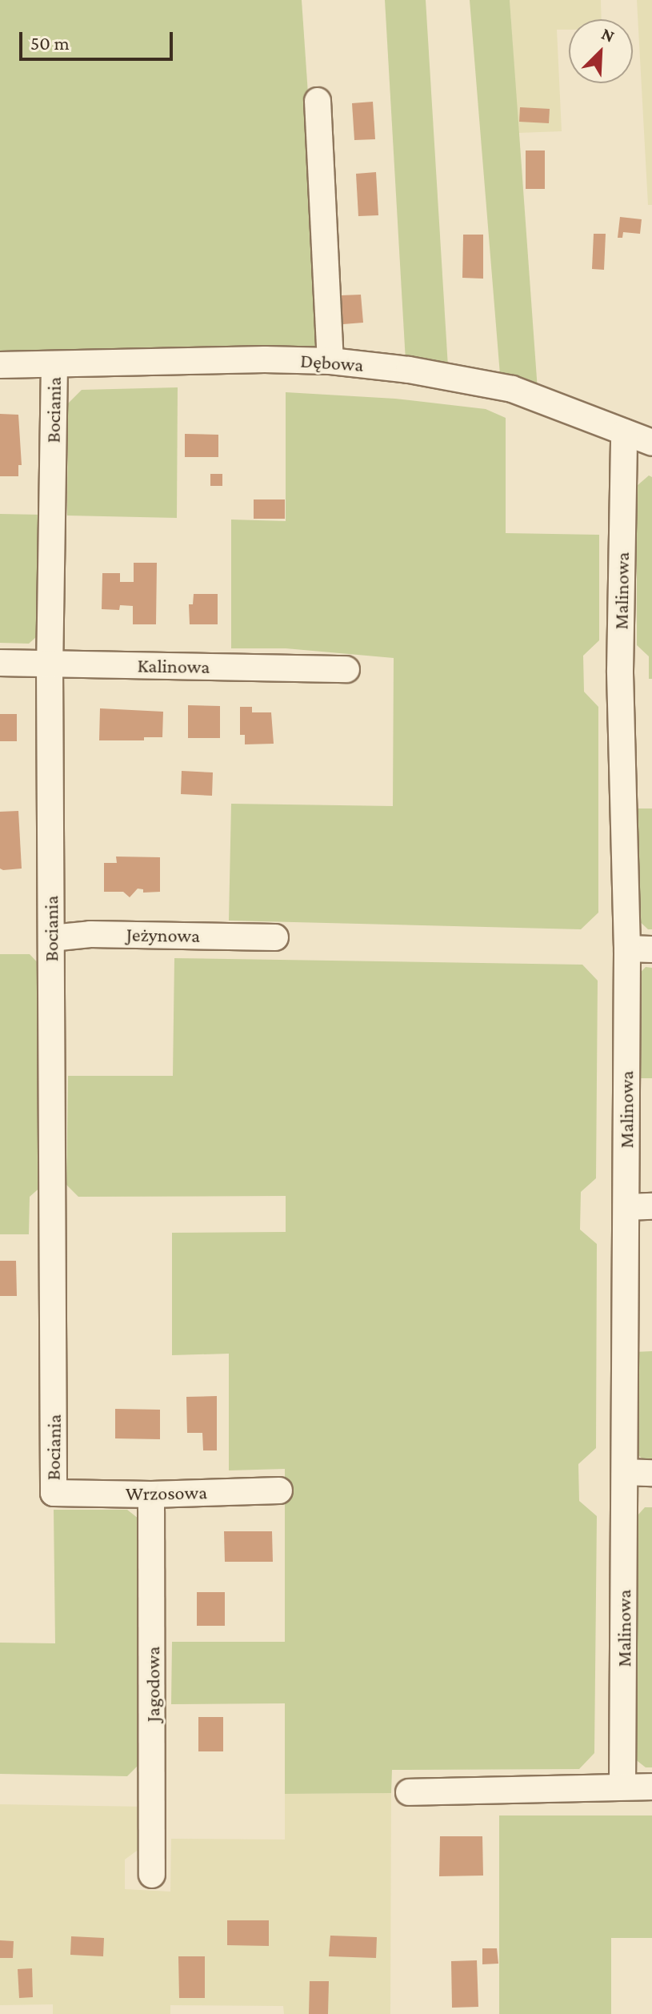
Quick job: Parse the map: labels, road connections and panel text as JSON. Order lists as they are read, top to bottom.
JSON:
{
  "streets": {
    "street": [
      "Dębowa",
      "Bociania",
      "Malinowa",
      "Kalinowa",
      "Jeżynowa",
      "Wrzosowa",
      "Jagodowa"
    ]
  },
  "crossings": [
    ["Dębowa", "Bociania"],
    ["Dębowa", "Malinowa"],
    ["Bociania", "Kalinowa"],
    ["Bociania", "Jeżynowa"],
    ["Bociania", "Wrzosowa"],
    ["Wrzosowa", "Jagodowa"]
  ],
  "scale_bar": "50 m",
  "north": "top right"
}
